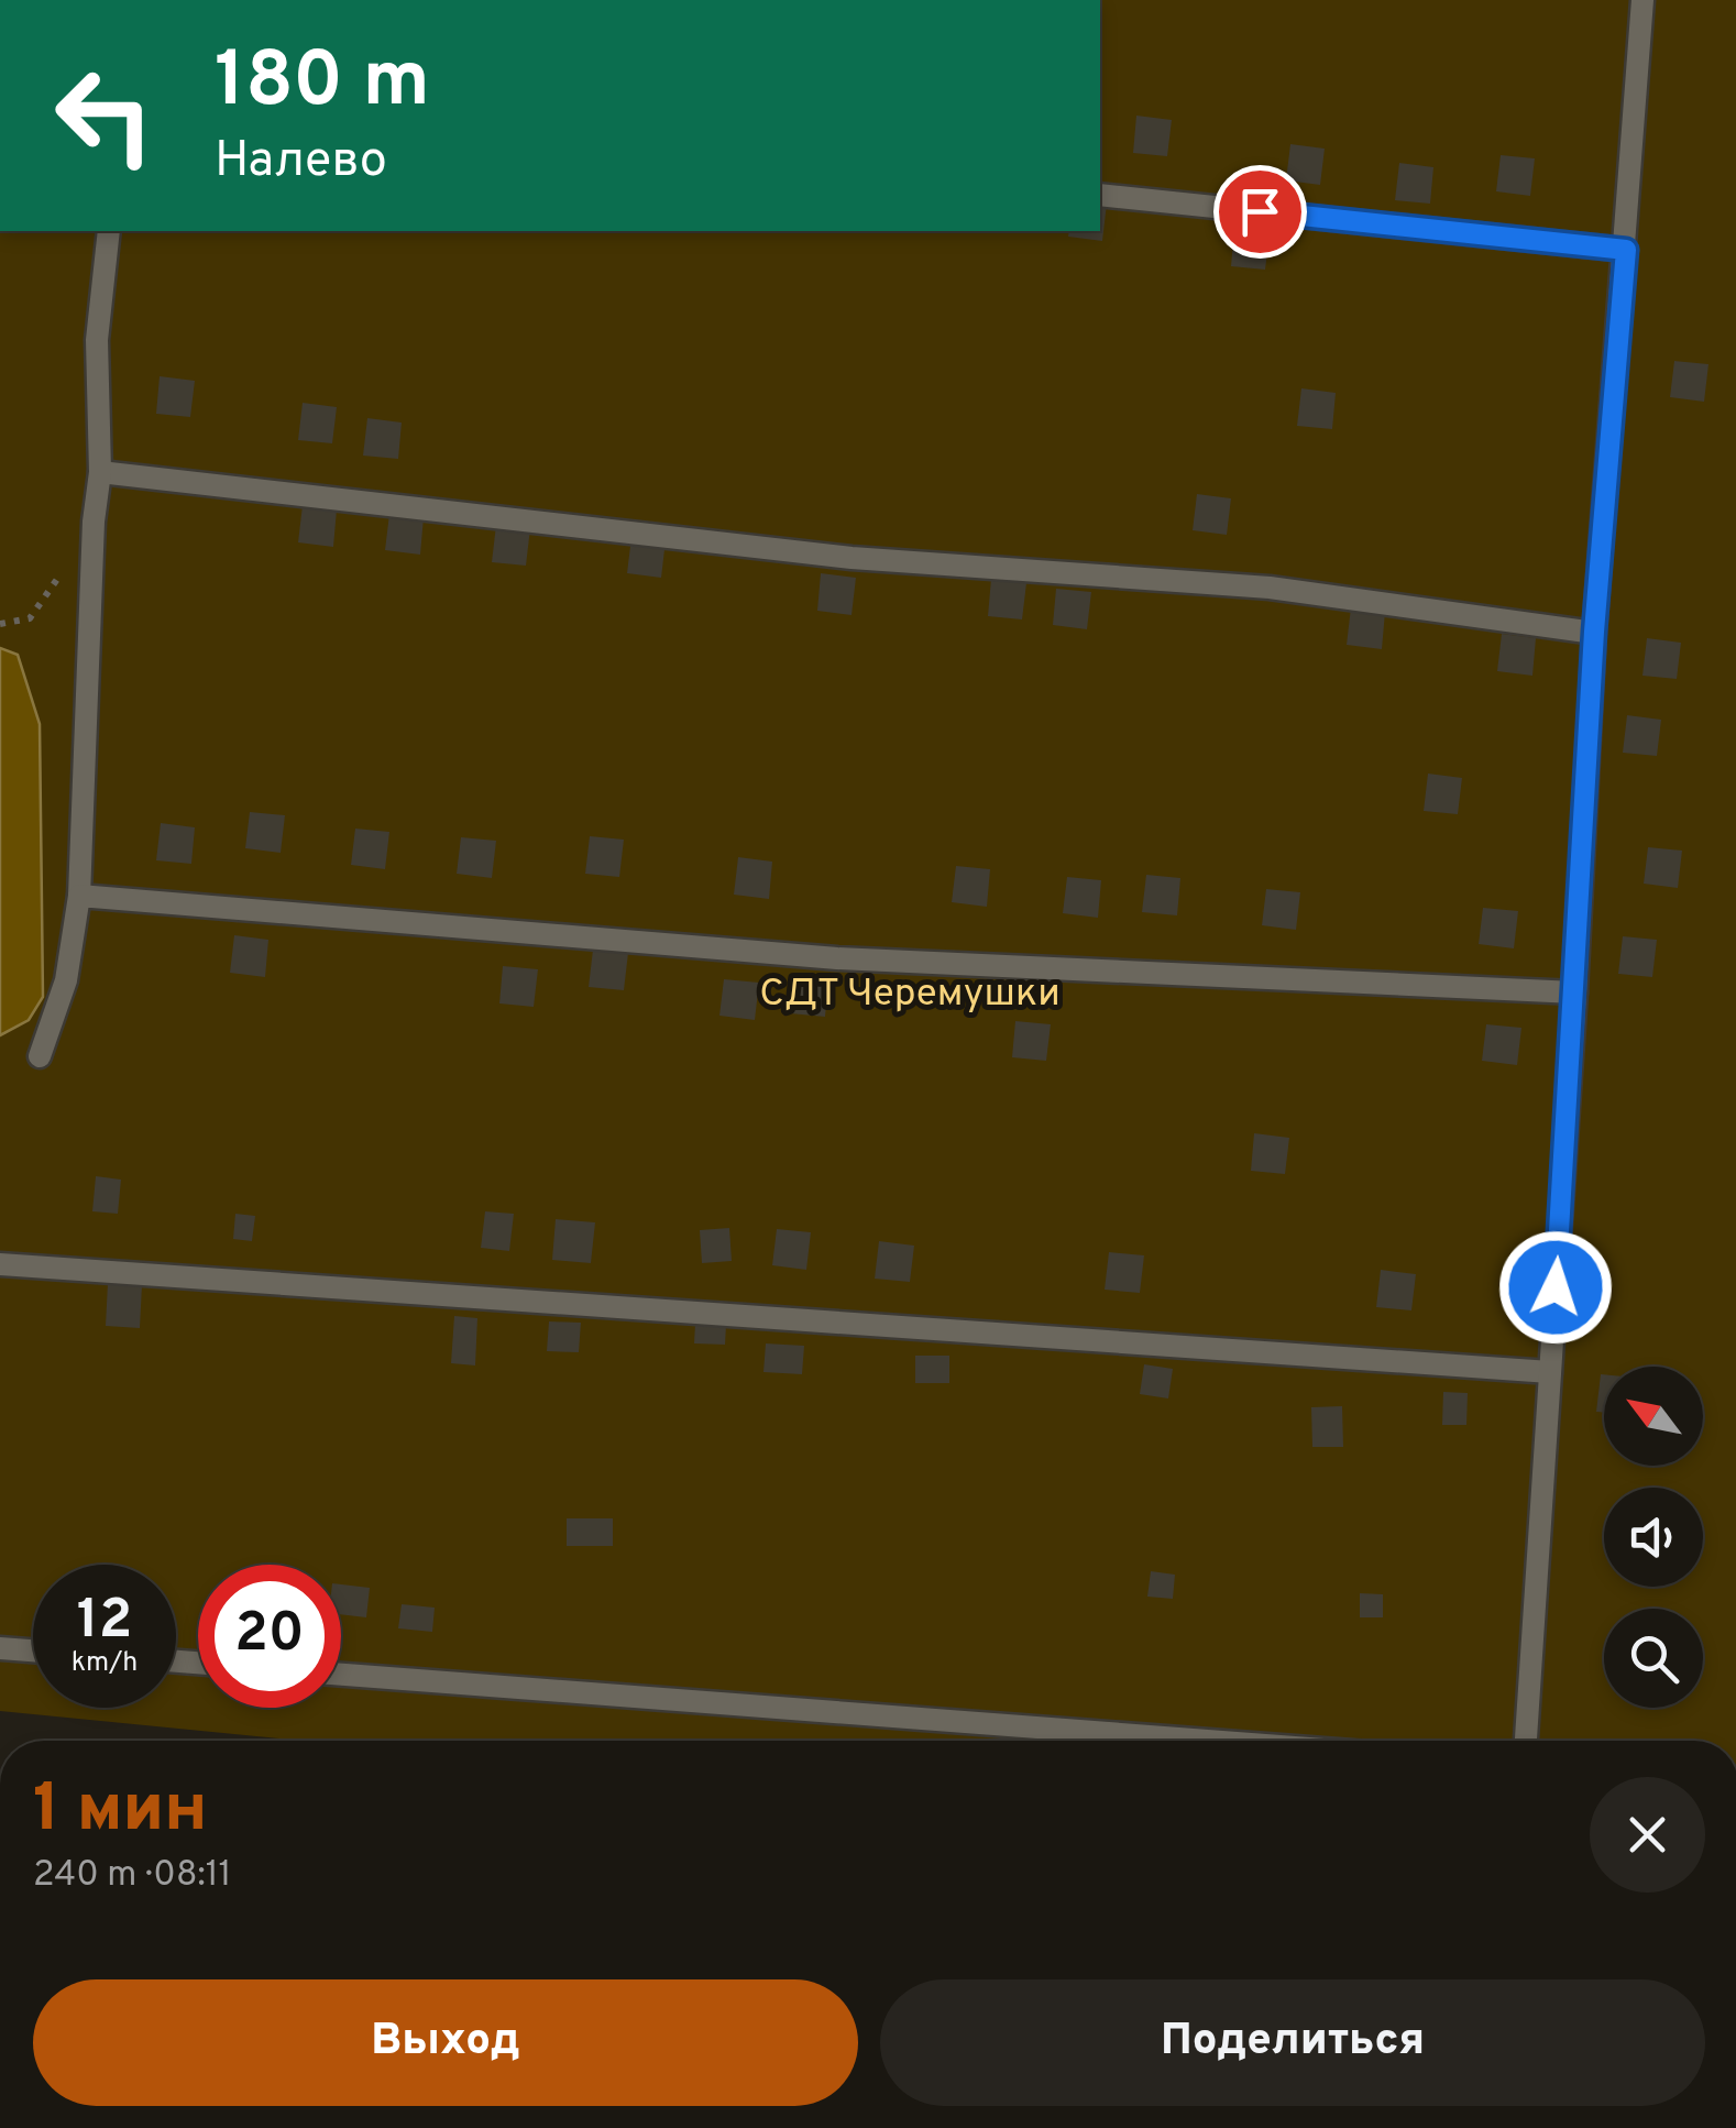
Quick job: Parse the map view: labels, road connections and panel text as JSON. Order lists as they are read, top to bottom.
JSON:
{
  "parks": ["СДТ Черемушки"],
  "north": "top left",
  "page": {
    "turn": ["180 m", "Налево"],
    "speed": "12 km/h",
    "limit": "20",
    "heading": ["1 мин", "240 m · 08:11"],
    "buttons": ["Выход", "Поделиться"]
  }
}
